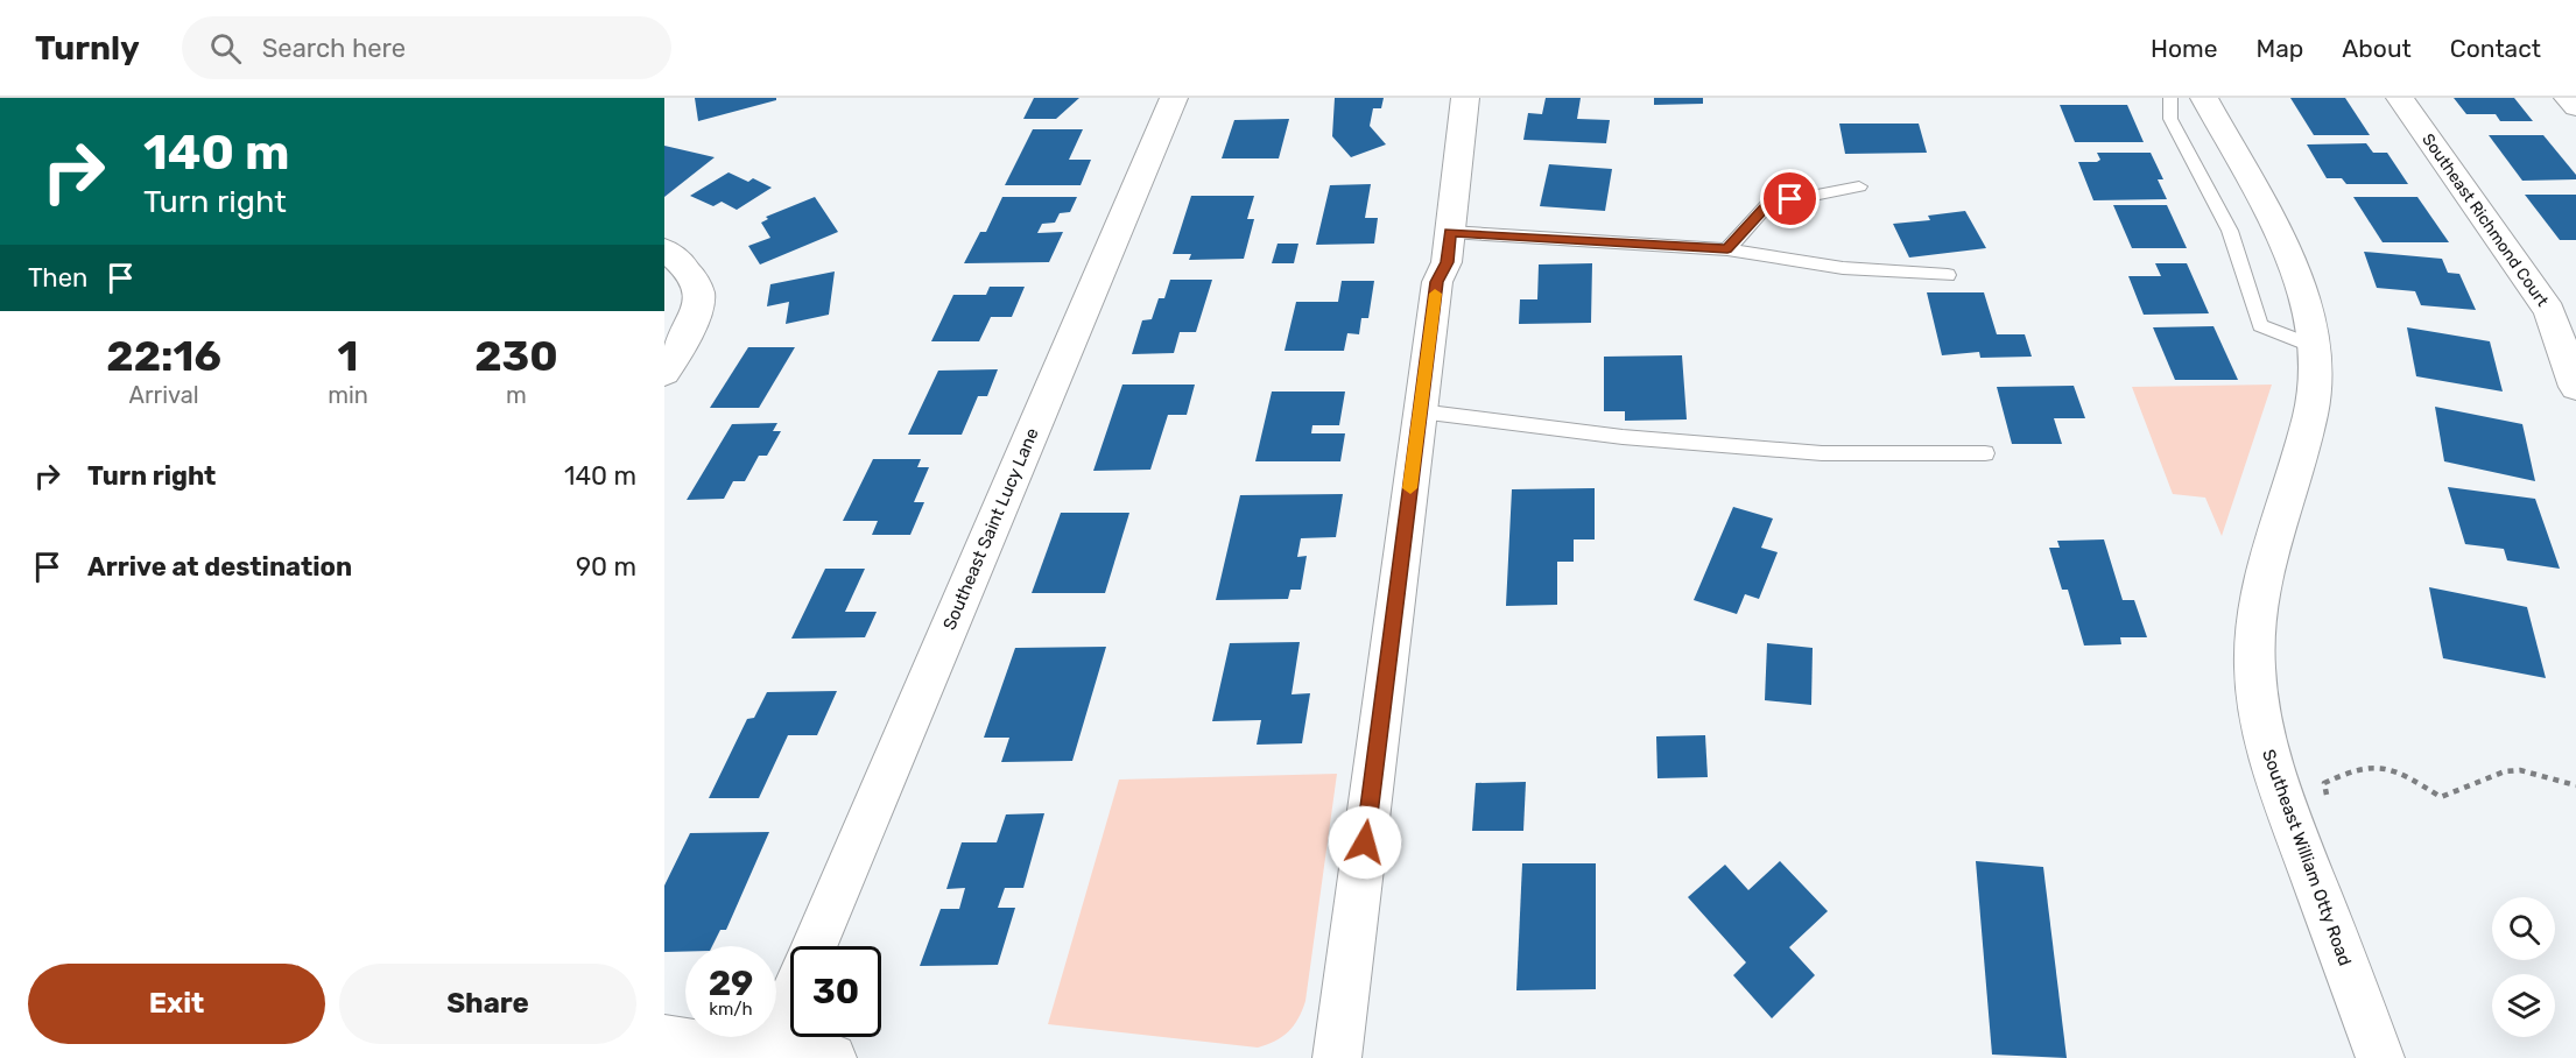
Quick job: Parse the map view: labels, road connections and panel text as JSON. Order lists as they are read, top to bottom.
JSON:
{
  "streets": {
    "street": ["Southeast Richmond Court", "Southeast Saint Lucy Lane", "Southeast William Otty Road"]
  },
  "page": {
    "header": "Turnly",
    "search": "Search here",
    "nav": [
      "Home",
      "Map",
      "About",
      "Contact"
    ],
    "turn": ["140 m", "Turn right"],
    "then": "Then",
    "eta": [
      "22:16",
      "Arrival",
      "1",
      "min",
      "230",
      "m"
    ],
    "list": [
      {
        "name": "Turn right",
        "value": "140 m"
      },
      {
        "name": "Arrive at destination",
        "value": "90 m"
      }
    ],
    "speed": "29 km/h",
    "limit": "30",
    "buttons": ["Exit", "Share"]
  }
}
